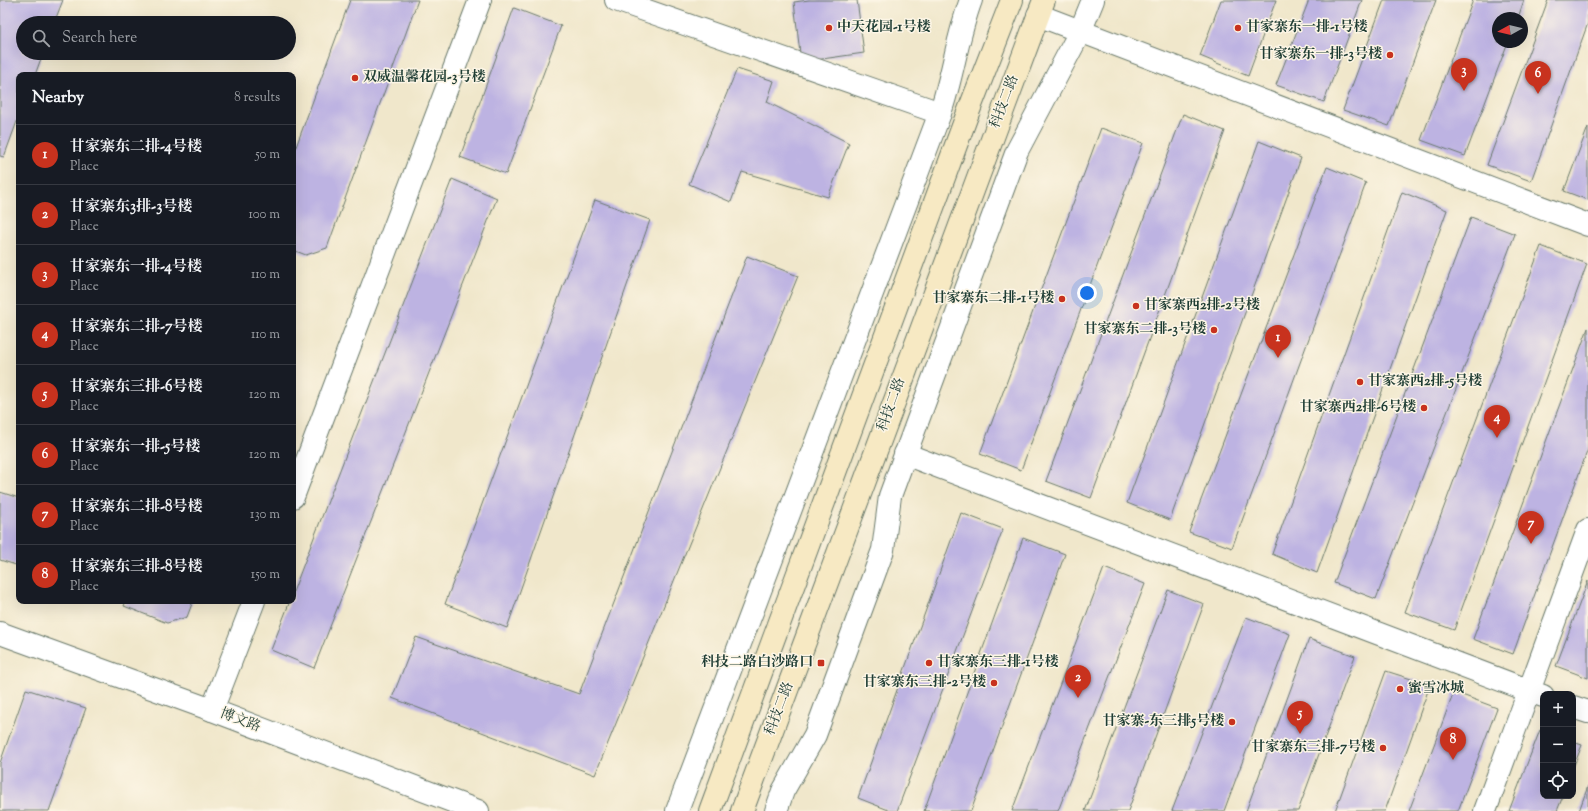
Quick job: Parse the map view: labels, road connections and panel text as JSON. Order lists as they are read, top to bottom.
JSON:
{
  "streets": {
    "main road": ["科技二路"],
    "street": ["博文路"]
  },
  "places": {
    "other": [
      "中天花园-1号楼",
      "甘家寨东一排-1号楼",
      "甘家寨东一排-3号楼",
      "双威温馨花园-3号楼",
      "甘家寨东二排-1号楼",
      "甘家寨西2排-2号楼",
      "甘家寨东二排-3号楼",
      "甘家寨西2排-5号楼",
      "甘家寨西2排-6号楼",
      "甘家寨东三排-1号楼",
      "甘家寨东三排-2号楼",
      "蜜雪冰城",
      "甘家寨-东三排5号楼",
      "甘家寨东三排-7号楼"
    ],
    "transit": ["科技二路白沙路口"]
  },
  "north": "left",
  "page": {
    "search": "Search here",
    "pins": [
      "3",
      "6",
      "1",
      "4",
      "7",
      "2",
      "5",
      "8"
    ],
    "heading": ["Nearby", "8 results"],
    "list": [
      {
        "mark": "1",
        "name": "甘家寨东二排-4号楼",
        "note": "Place",
        "value": "50 m"
      },
      {
        "mark": "2",
        "name": "甘家寨东3排-3号楼",
        "note": "Place",
        "value": "100 m"
      },
      {
        "mark": "3",
        "name": "甘家寨东一排-4号楼",
        "note": "Place",
        "value": "110 m"
      },
      {
        "mark": "4",
        "name": "甘家寨东二排-7号楼",
        "note": "Place",
        "value": "110 m"
      },
      {
        "mark": "5",
        "name": "甘家寨东三排-6号楼",
        "note": "Place",
        "value": "120 m"
      },
      {
        "mark": "6",
        "name": "甘家寨东一排-5号楼",
        "note": "Place",
        "value": "120 m"
      },
      {
        "mark": "7",
        "name": "甘家寨东二排-8号楼",
        "note": "Place",
        "value": "130 m"
      },
      {
        "mark": "8",
        "name": "甘家寨东三排-8号楼",
        "note": "Place",
        "value": "150 m"
      }
    ],
    "map_buttons": ["+", "−"]
  }
}
